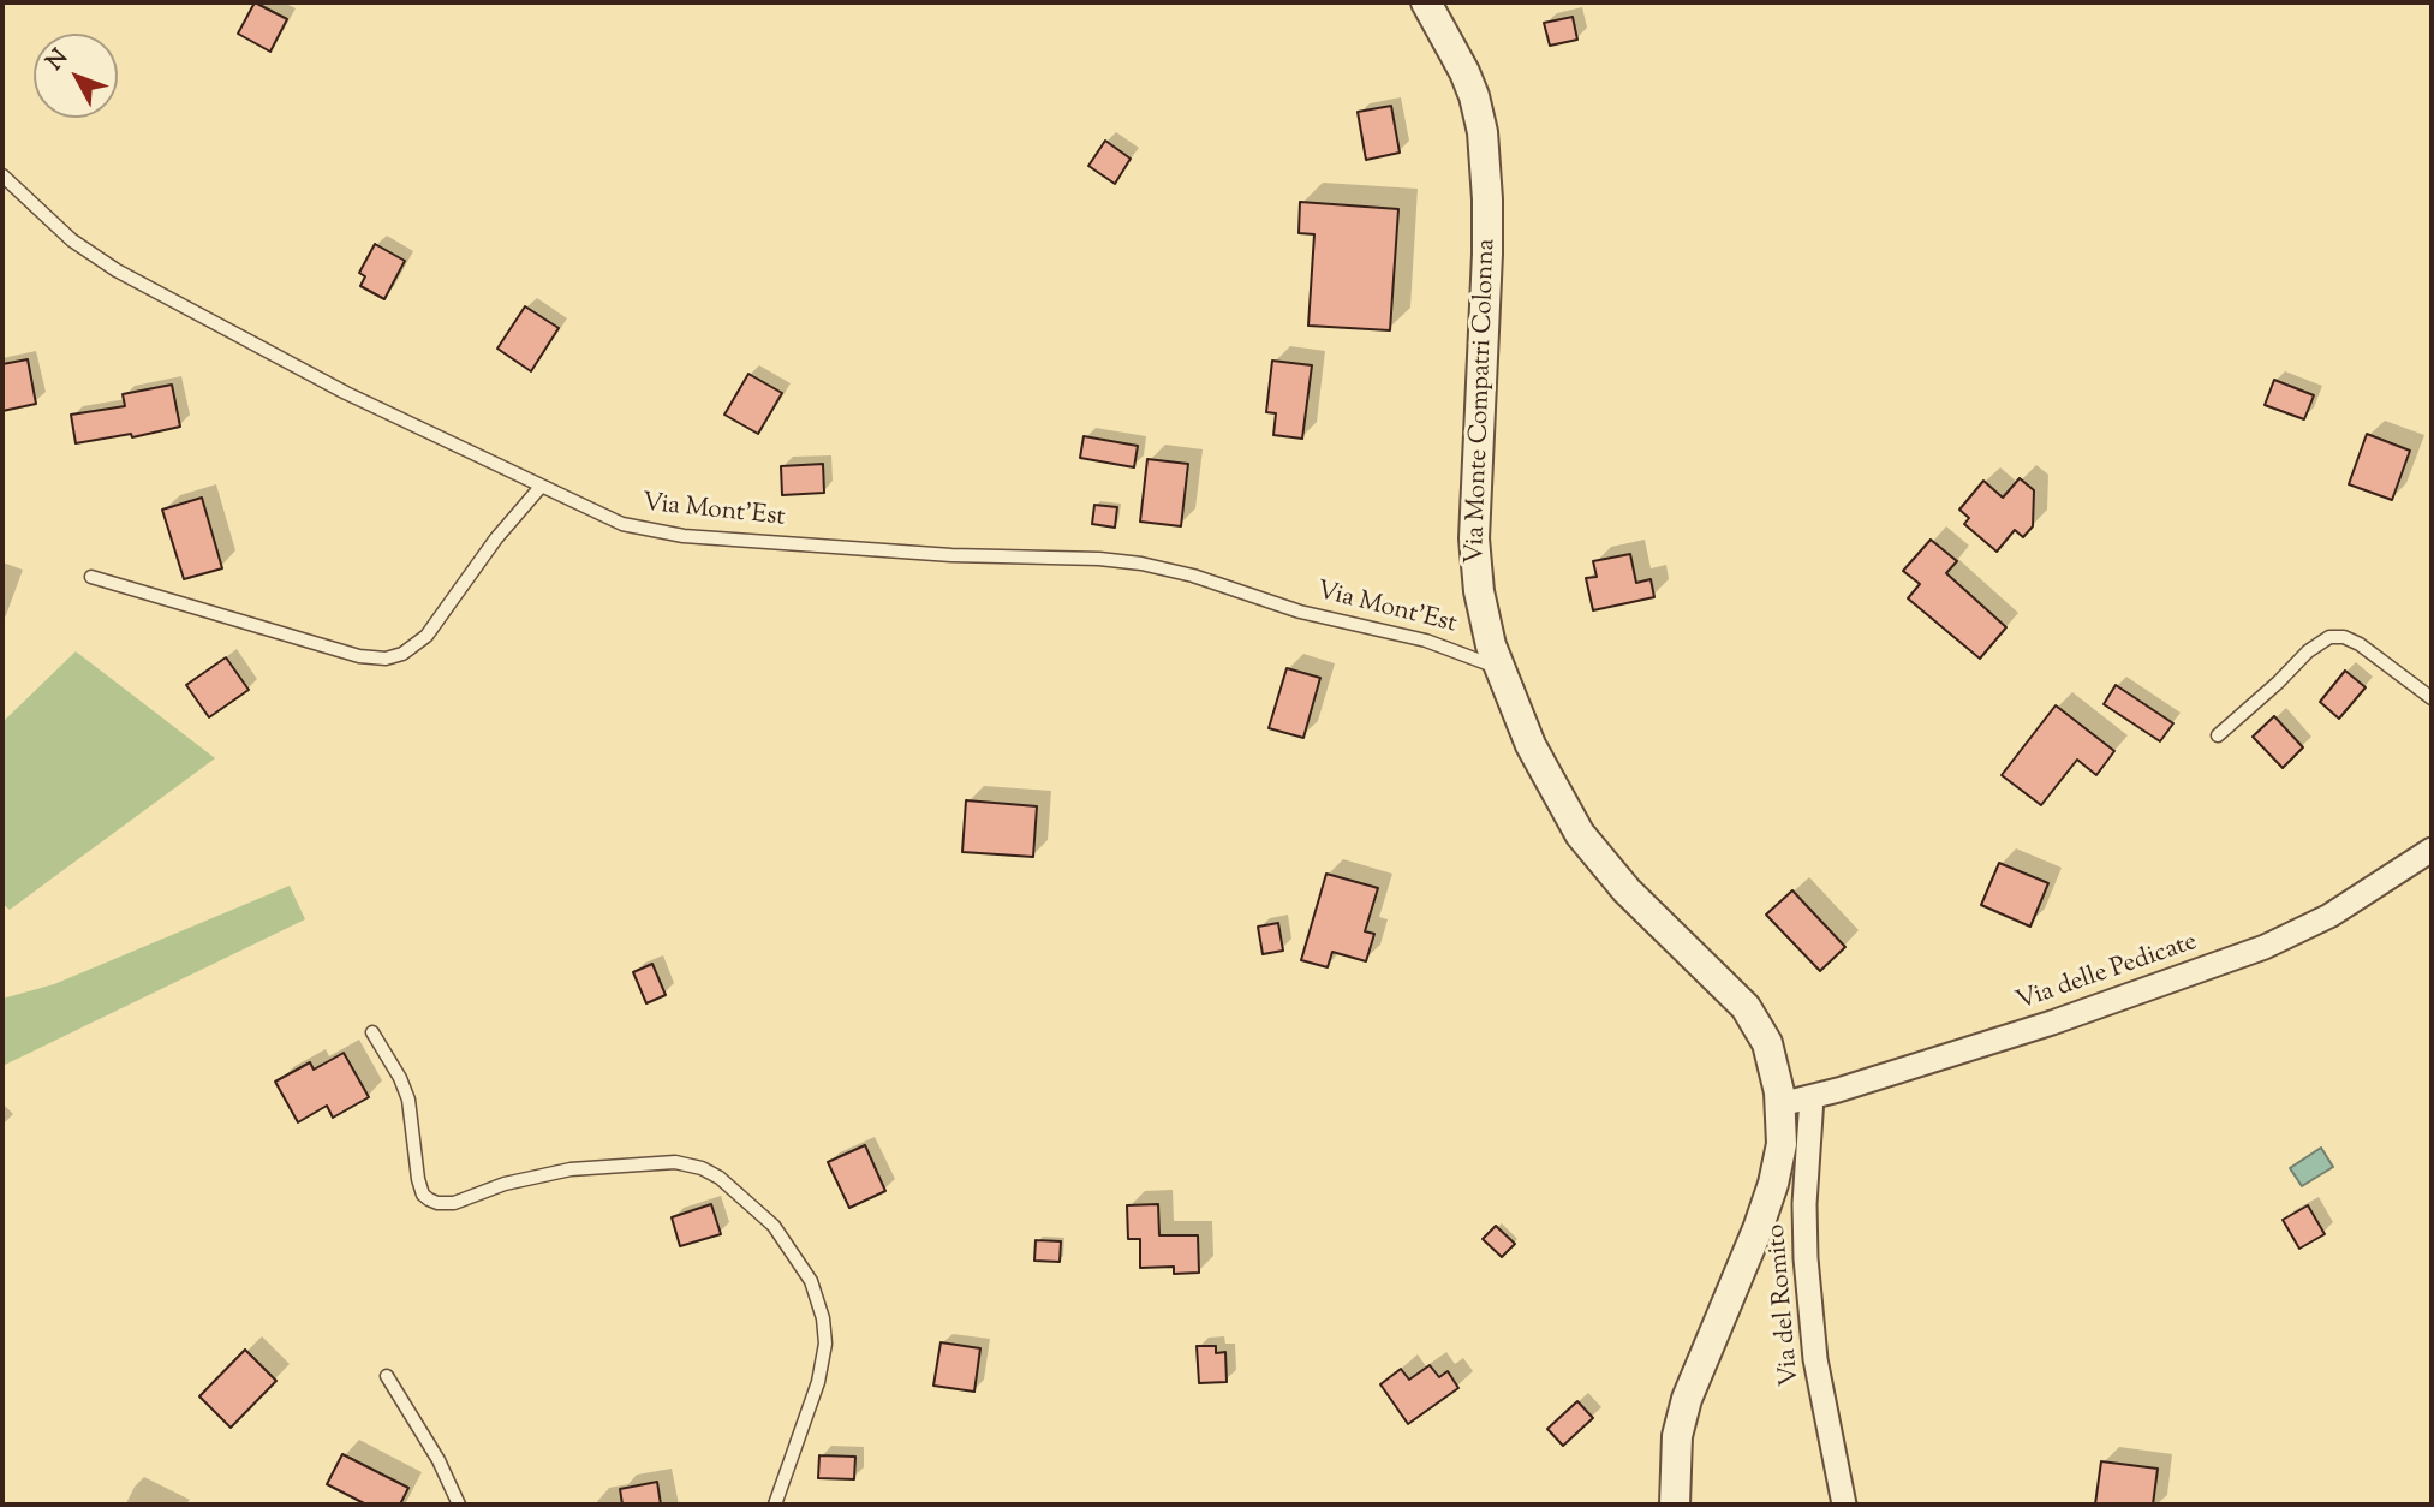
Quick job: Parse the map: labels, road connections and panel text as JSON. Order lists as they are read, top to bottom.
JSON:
{
  "streets": {
    "street": ["Via Monte Compatri Colonna", "Via delle Pedicate", "Via del Romito"],
    "lane": ["Via Mont'Est"]
  },
  "crossings": [
    ["Via Monte Compatri Colonna", "Via Mont'Est"],
    ["Via Monte Compatri Colonna", "Via delle Pedicate"],
    ["Via delle Pedicate", "Via del Romito"]
  ],
  "north": "top left"
}
